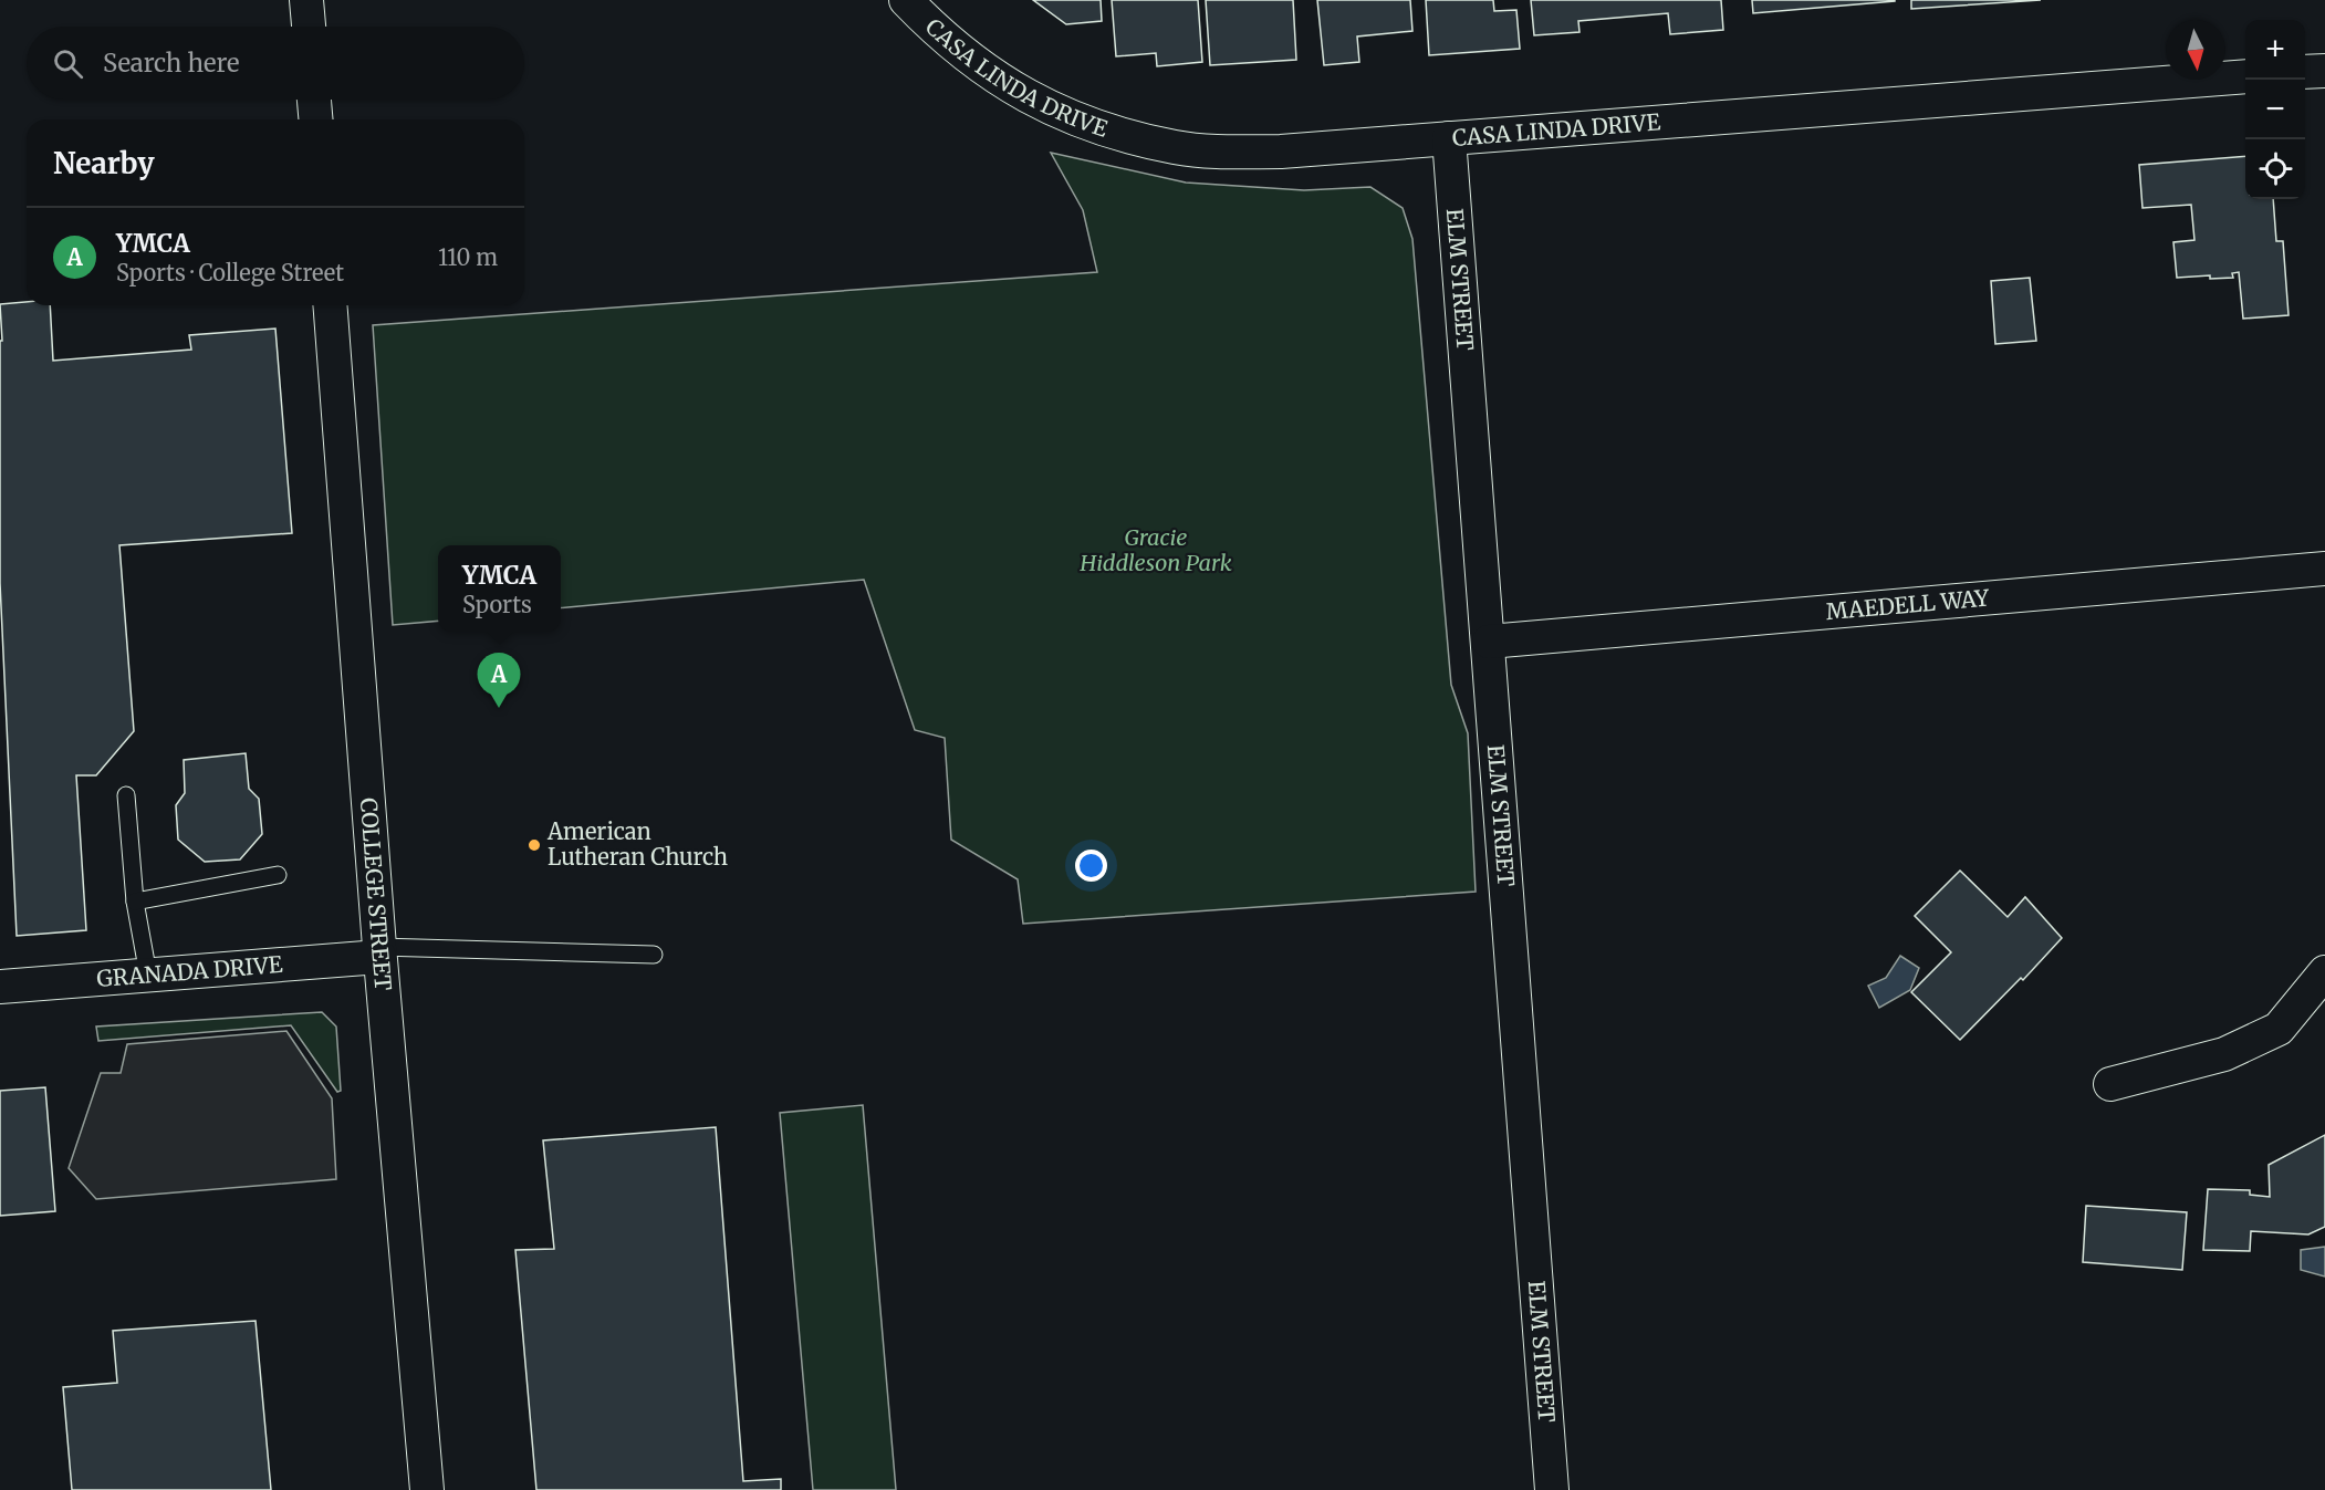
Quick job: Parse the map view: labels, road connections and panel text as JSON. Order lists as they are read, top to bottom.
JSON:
{
  "streets": {
    "street": [
      "CASA LINDA DRIVE",
      "ELM STREET",
      "MAEDELL WAY",
      "COLLEGE STREET",
      "GRANADA DRIVE"
    ]
  },
  "crossings": [
    ["CASA LINDA DRIVE", "ELM STREET"],
    ["ELM STREET", "MAEDELL WAY"],
    ["COLLEGE STREET", "GRANADA DRIVE"]
  ],
  "parks": ["Gracie Hiddleson Park"],
  "places": ["American Lutheran Church"],
  "north": "bottom",
  "page": {
    "map_buttons": ["+", "−"],
    "search": "Search here",
    "heading": "Nearby",
    "list": [
      {
        "mark": "A",
        "name": "YMCA",
        "note": "Sports · College Street",
        "value": "110 m"
      }
    ],
    "popup": ["YMCA", "Sports"],
    "pins": "A"
  }
}
